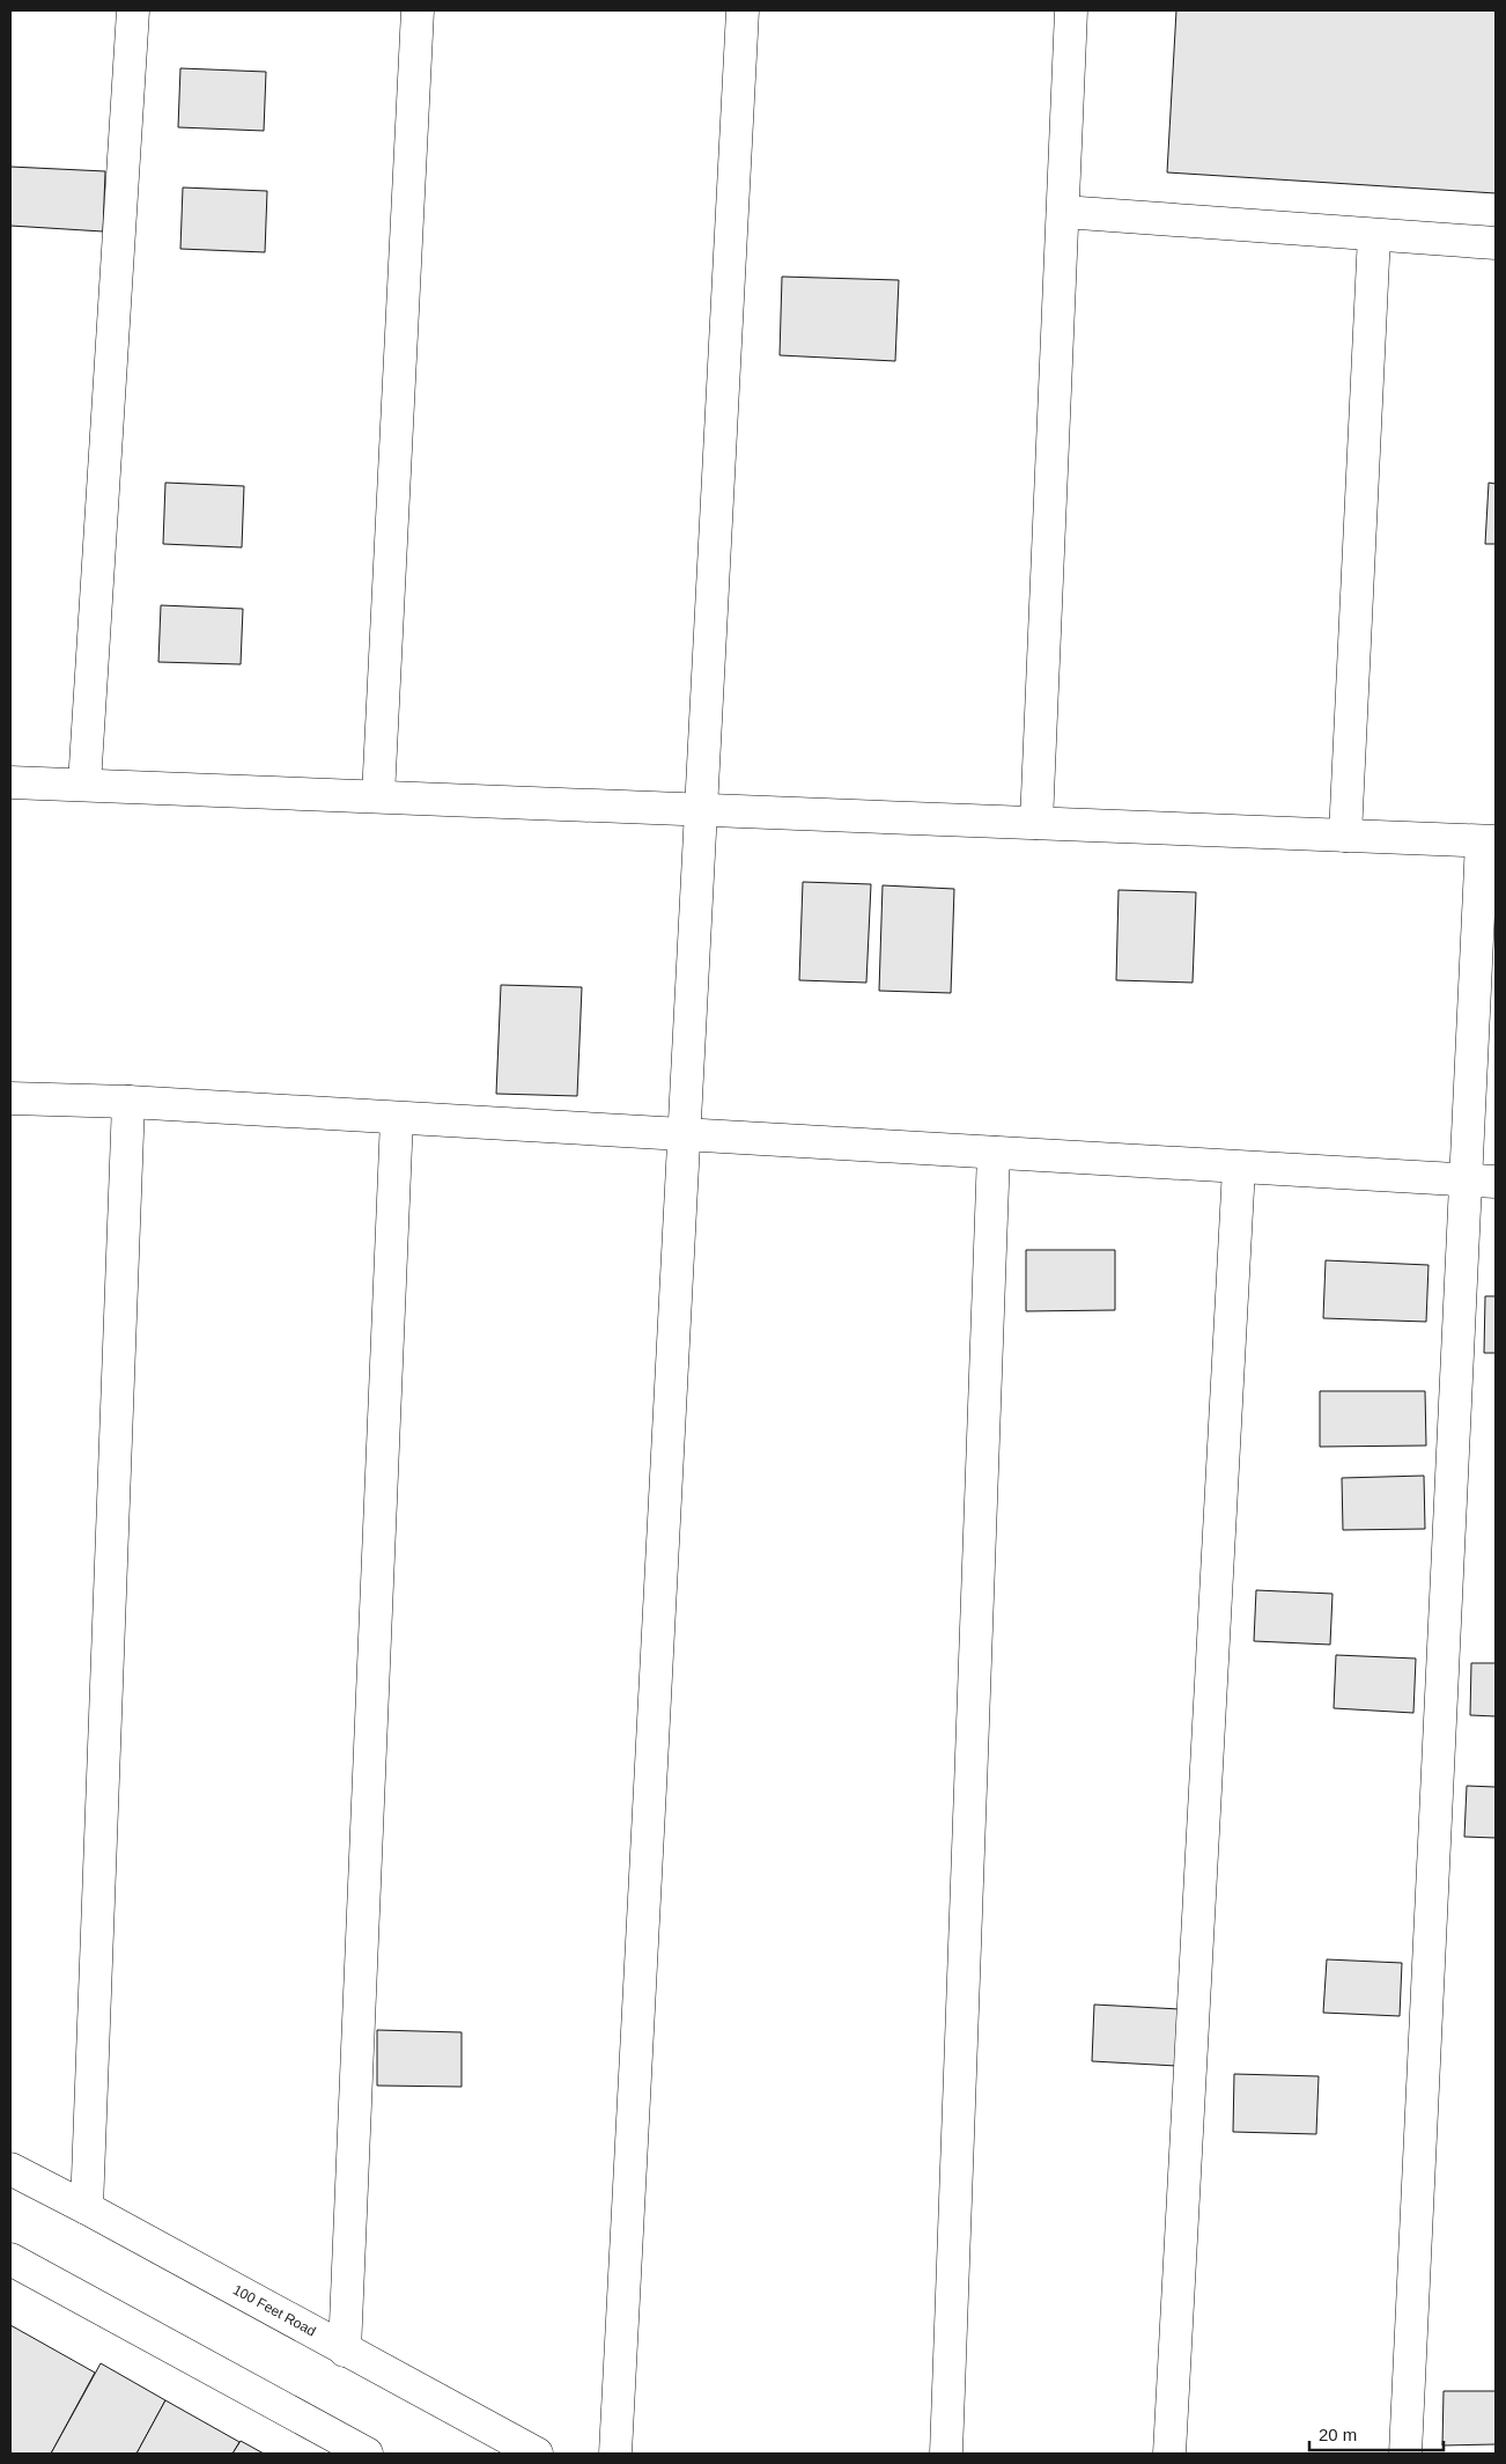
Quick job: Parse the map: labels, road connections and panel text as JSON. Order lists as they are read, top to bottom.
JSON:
{
  "streets": {
    "street": ["100 Feet Road"]
  },
  "scale_bar": "20 m"
}
